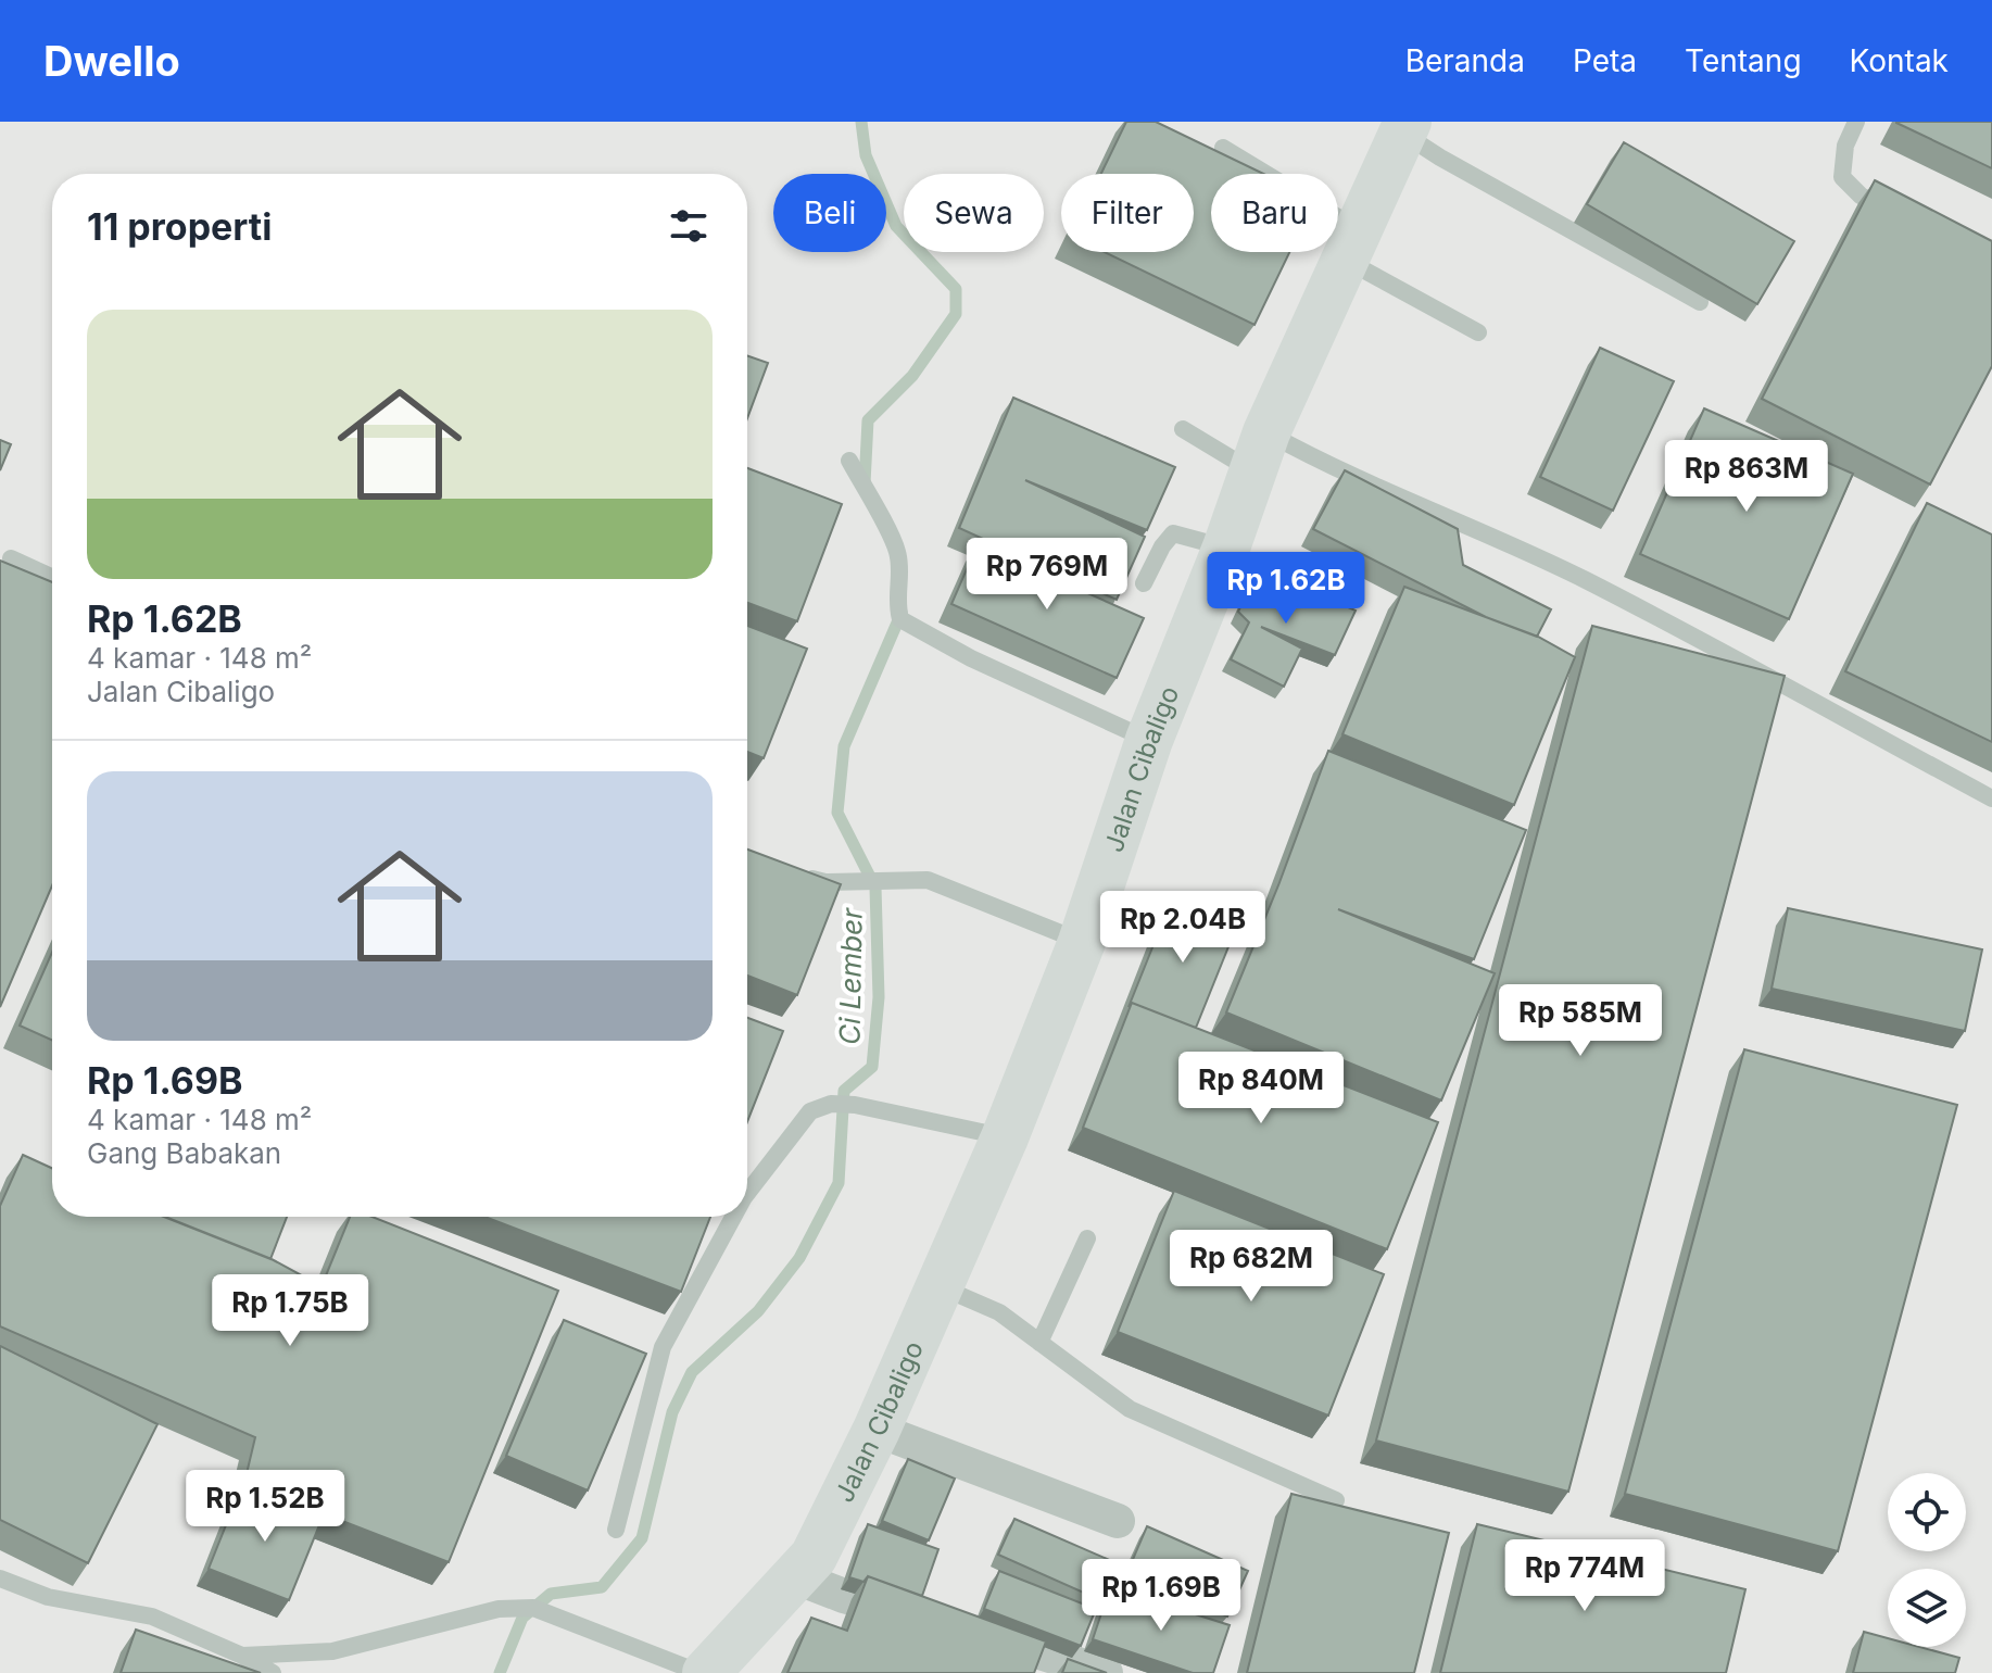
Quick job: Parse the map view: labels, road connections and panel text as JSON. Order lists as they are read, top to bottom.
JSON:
{
  "streets": {
    "main road": ["Jalan Cibaligo"]
  },
  "water": ["Ci Lember"],
  "page": {
    "header": "Dwello",
    "nav": [
      "Beranda",
      "Peta",
      "Tentang",
      "Kontak"
    ],
    "chip": [
      "Beli",
      "Sewa",
      "Filter",
      "Baru"
    ],
    "heading": "11 properti",
    "list": [
      {
        "name": "Rp 1.62B",
        "note": "4 kamar · 148 m² · Jalan Cibaligo"
      },
      {
        "name": "Rp 1.69B",
        "note": "4 kamar · 148 m² · Gang Babakan"
      }
    ],
    "price": [
      "Rp 863M",
      "Rp 769M",
      "Rp 1.62B",
      "Rp 2.04B",
      "Rp 585M",
      "Rp 840M",
      "Rp 682M",
      "Rp 1.75B",
      "Rp 1.52B",
      "Rp 774M",
      "Rp 1.69B"
    ]
  }
}
